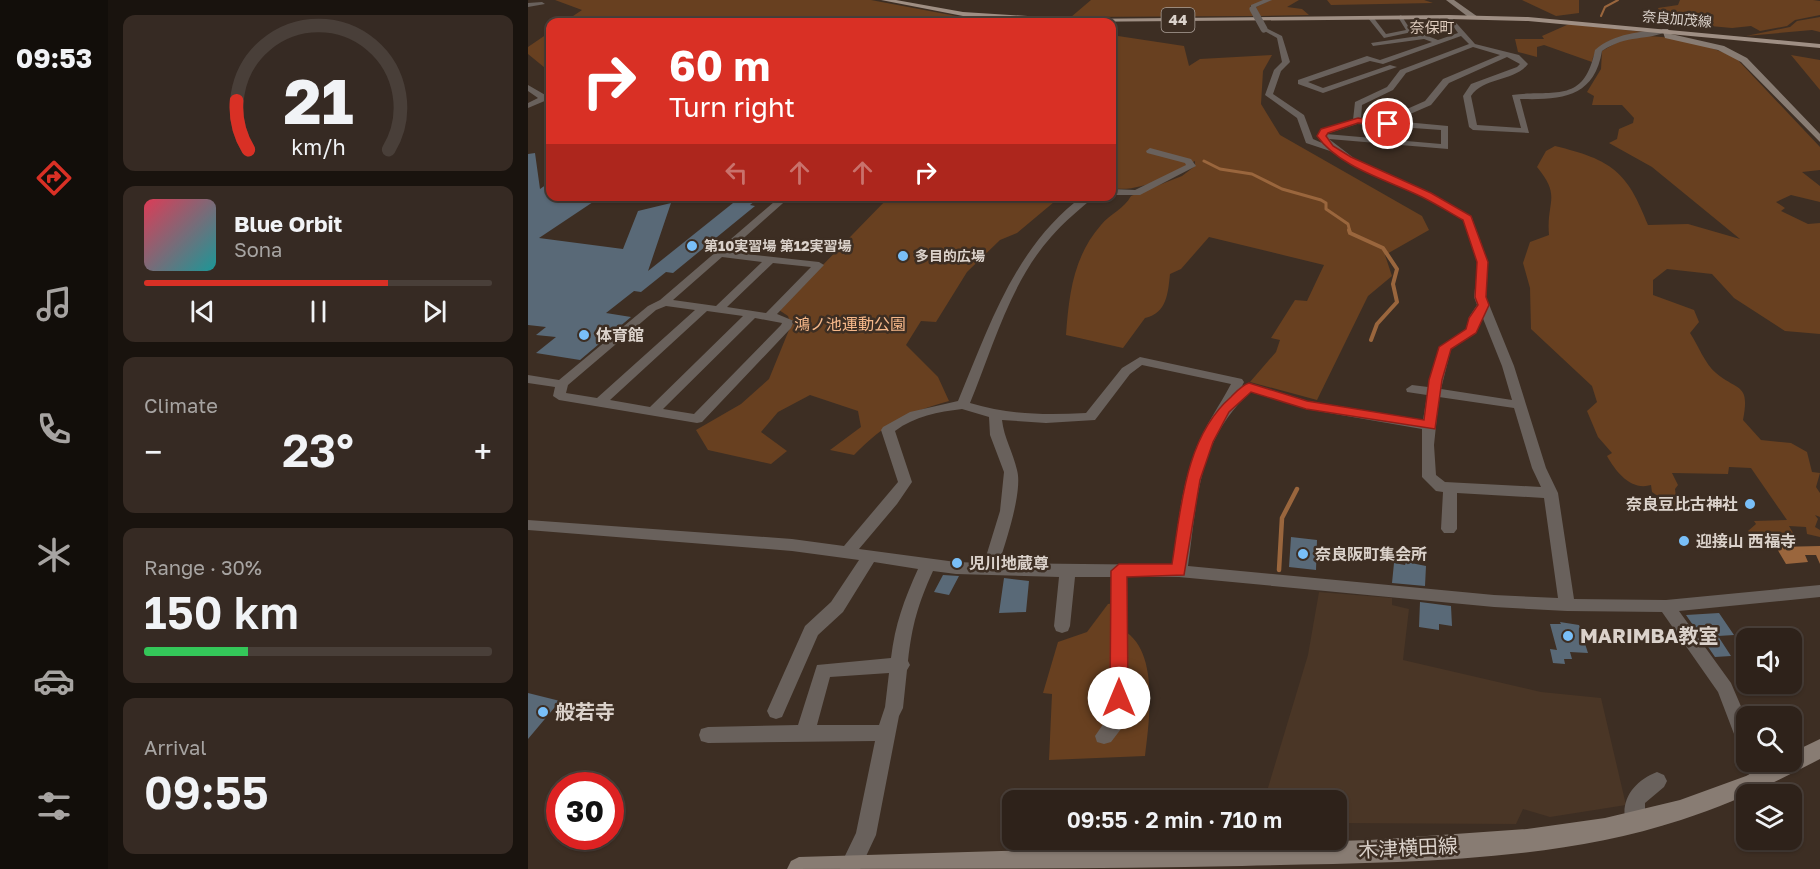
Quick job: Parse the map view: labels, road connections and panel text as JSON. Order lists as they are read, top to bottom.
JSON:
{
  "streets": {
    "main road": ["奈良加茂線", "44", "木津横田線"]
  },
  "districts": ["奈保町"],
  "parks": ["鴻ノ池運動公園"],
  "places": [
    "第10実習場 第12実習場",
    "多目的広場",
    "体育館",
    "奈良豆比古神社",
    "迎接山 西福寺",
    "奈良阪町集会所",
    "児川地蔵尊",
    "MARIMBA教室",
    "般若寺"
  ],
  "page": {
    "tabs": "09:53",
    "turn": ["60 m", "Turn right"],
    "song": ["Blue Orbit", "Sona"],
    "tile": [
      "Climate",
      ["Range · 30%", "150 km"],
      ["Arrival", "09:55"]
    ],
    "heat": ["−", "23°", "+"],
    "limit": "30",
    "trip": "09:55 · 2 min · 710 m",
    "gauge": ["21", "km/h"]
  }
}
